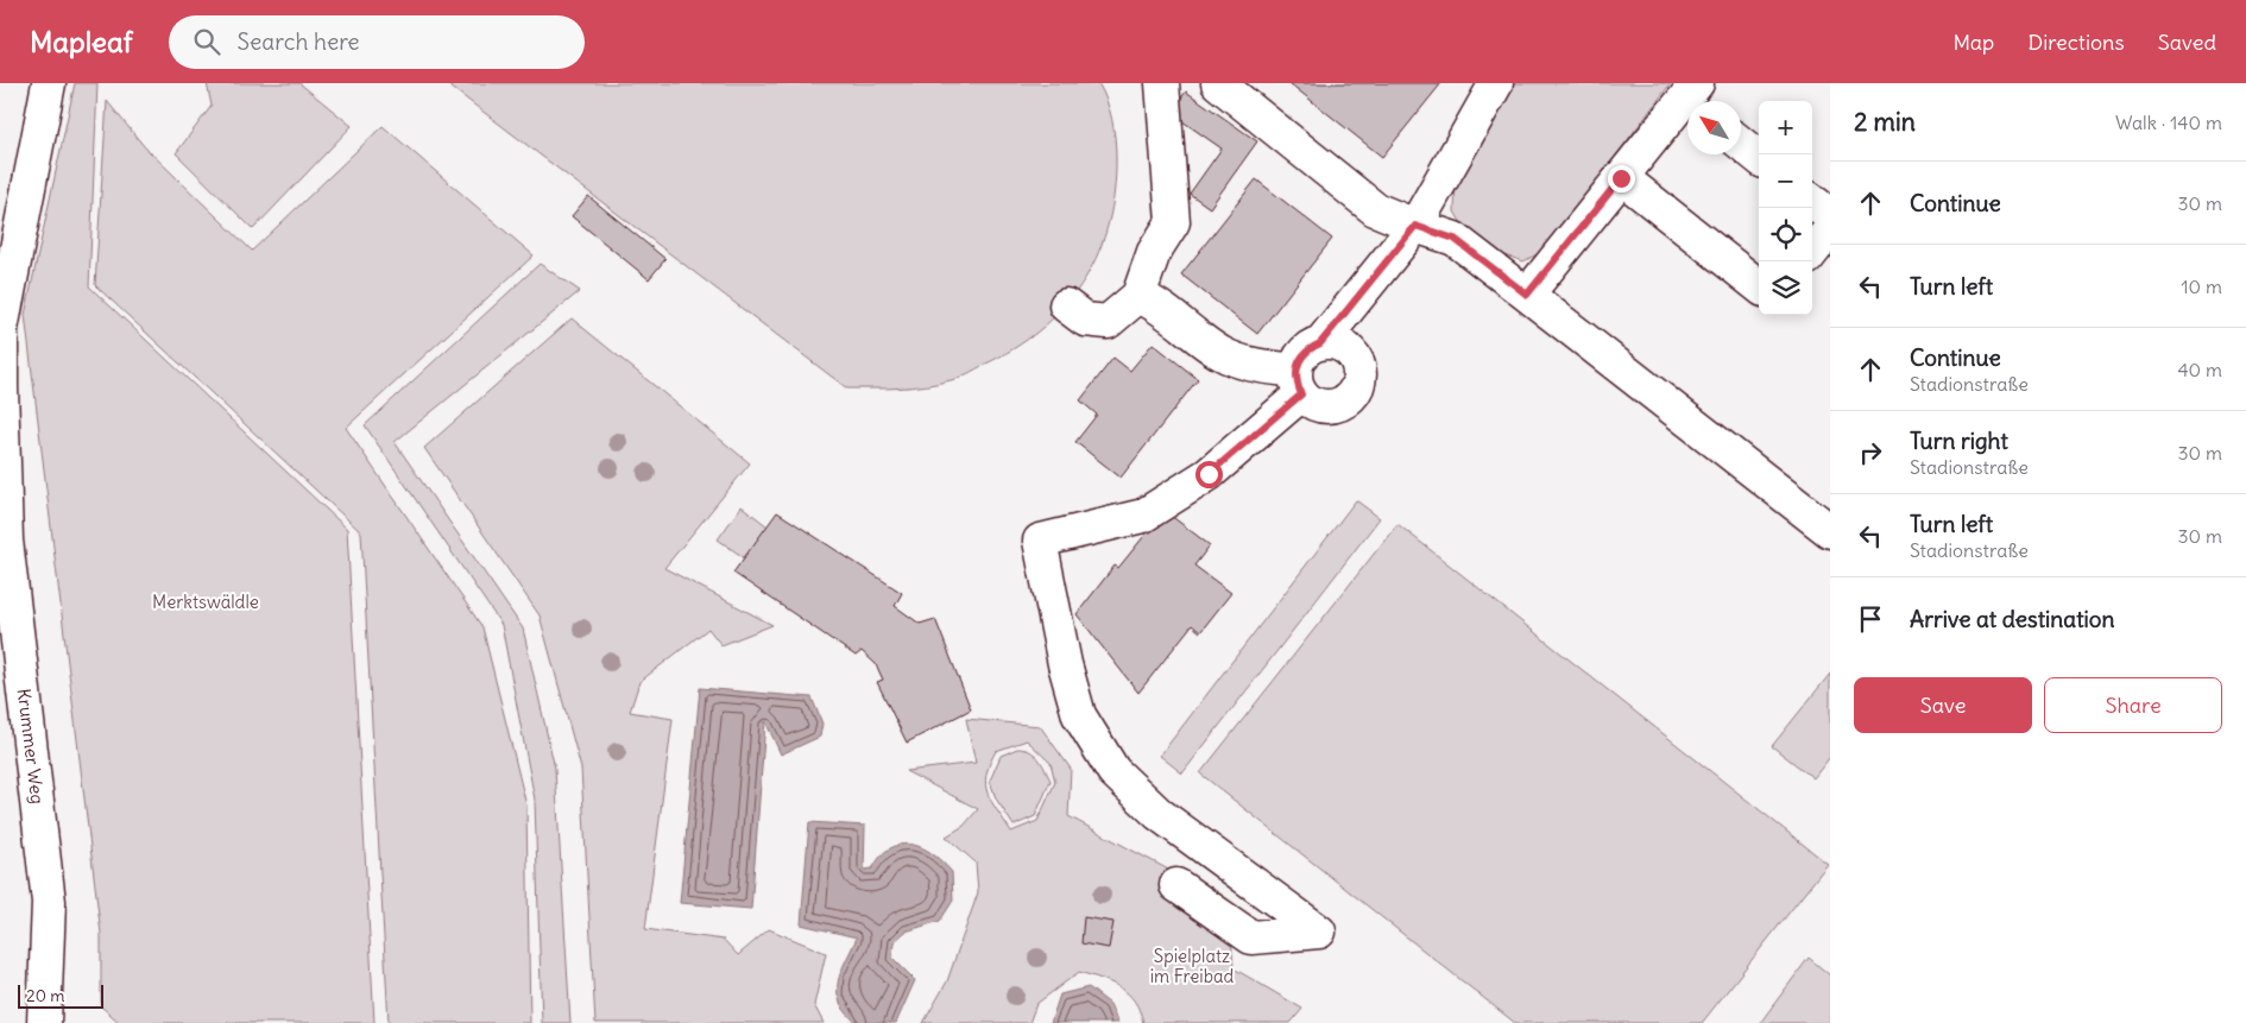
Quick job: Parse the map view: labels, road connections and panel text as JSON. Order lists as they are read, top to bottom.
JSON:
{
  "streets": {
    "street": ["Krummer Weg"]
  },
  "parks": ["Merktswäldle", "Spielplatz im Freibad"],
  "scale_bar": "20 m",
  "north": "top left",
  "page": {
    "header": "Mapleaf",
    "search": "Search here",
    "nav": ["Map", "Directions", "Saved"],
    "heading": ["2 min", "Walk · 140 m"],
    "map_buttons": ["+", "−"],
    "list": [
      ["Continue", "30 m"],
      ["Turn left", "10 m"],
      ["Continue", "Stadionstraße", "40 m"],
      ["Turn right", "Stadionstraße", "30 m"],
      ["Turn left", "Stadionstraße", "30 m"],
      "Arrive at destination"
    ],
    "buttons": ["Save", "Share"],
    "scale": "20 m"
  }
}
